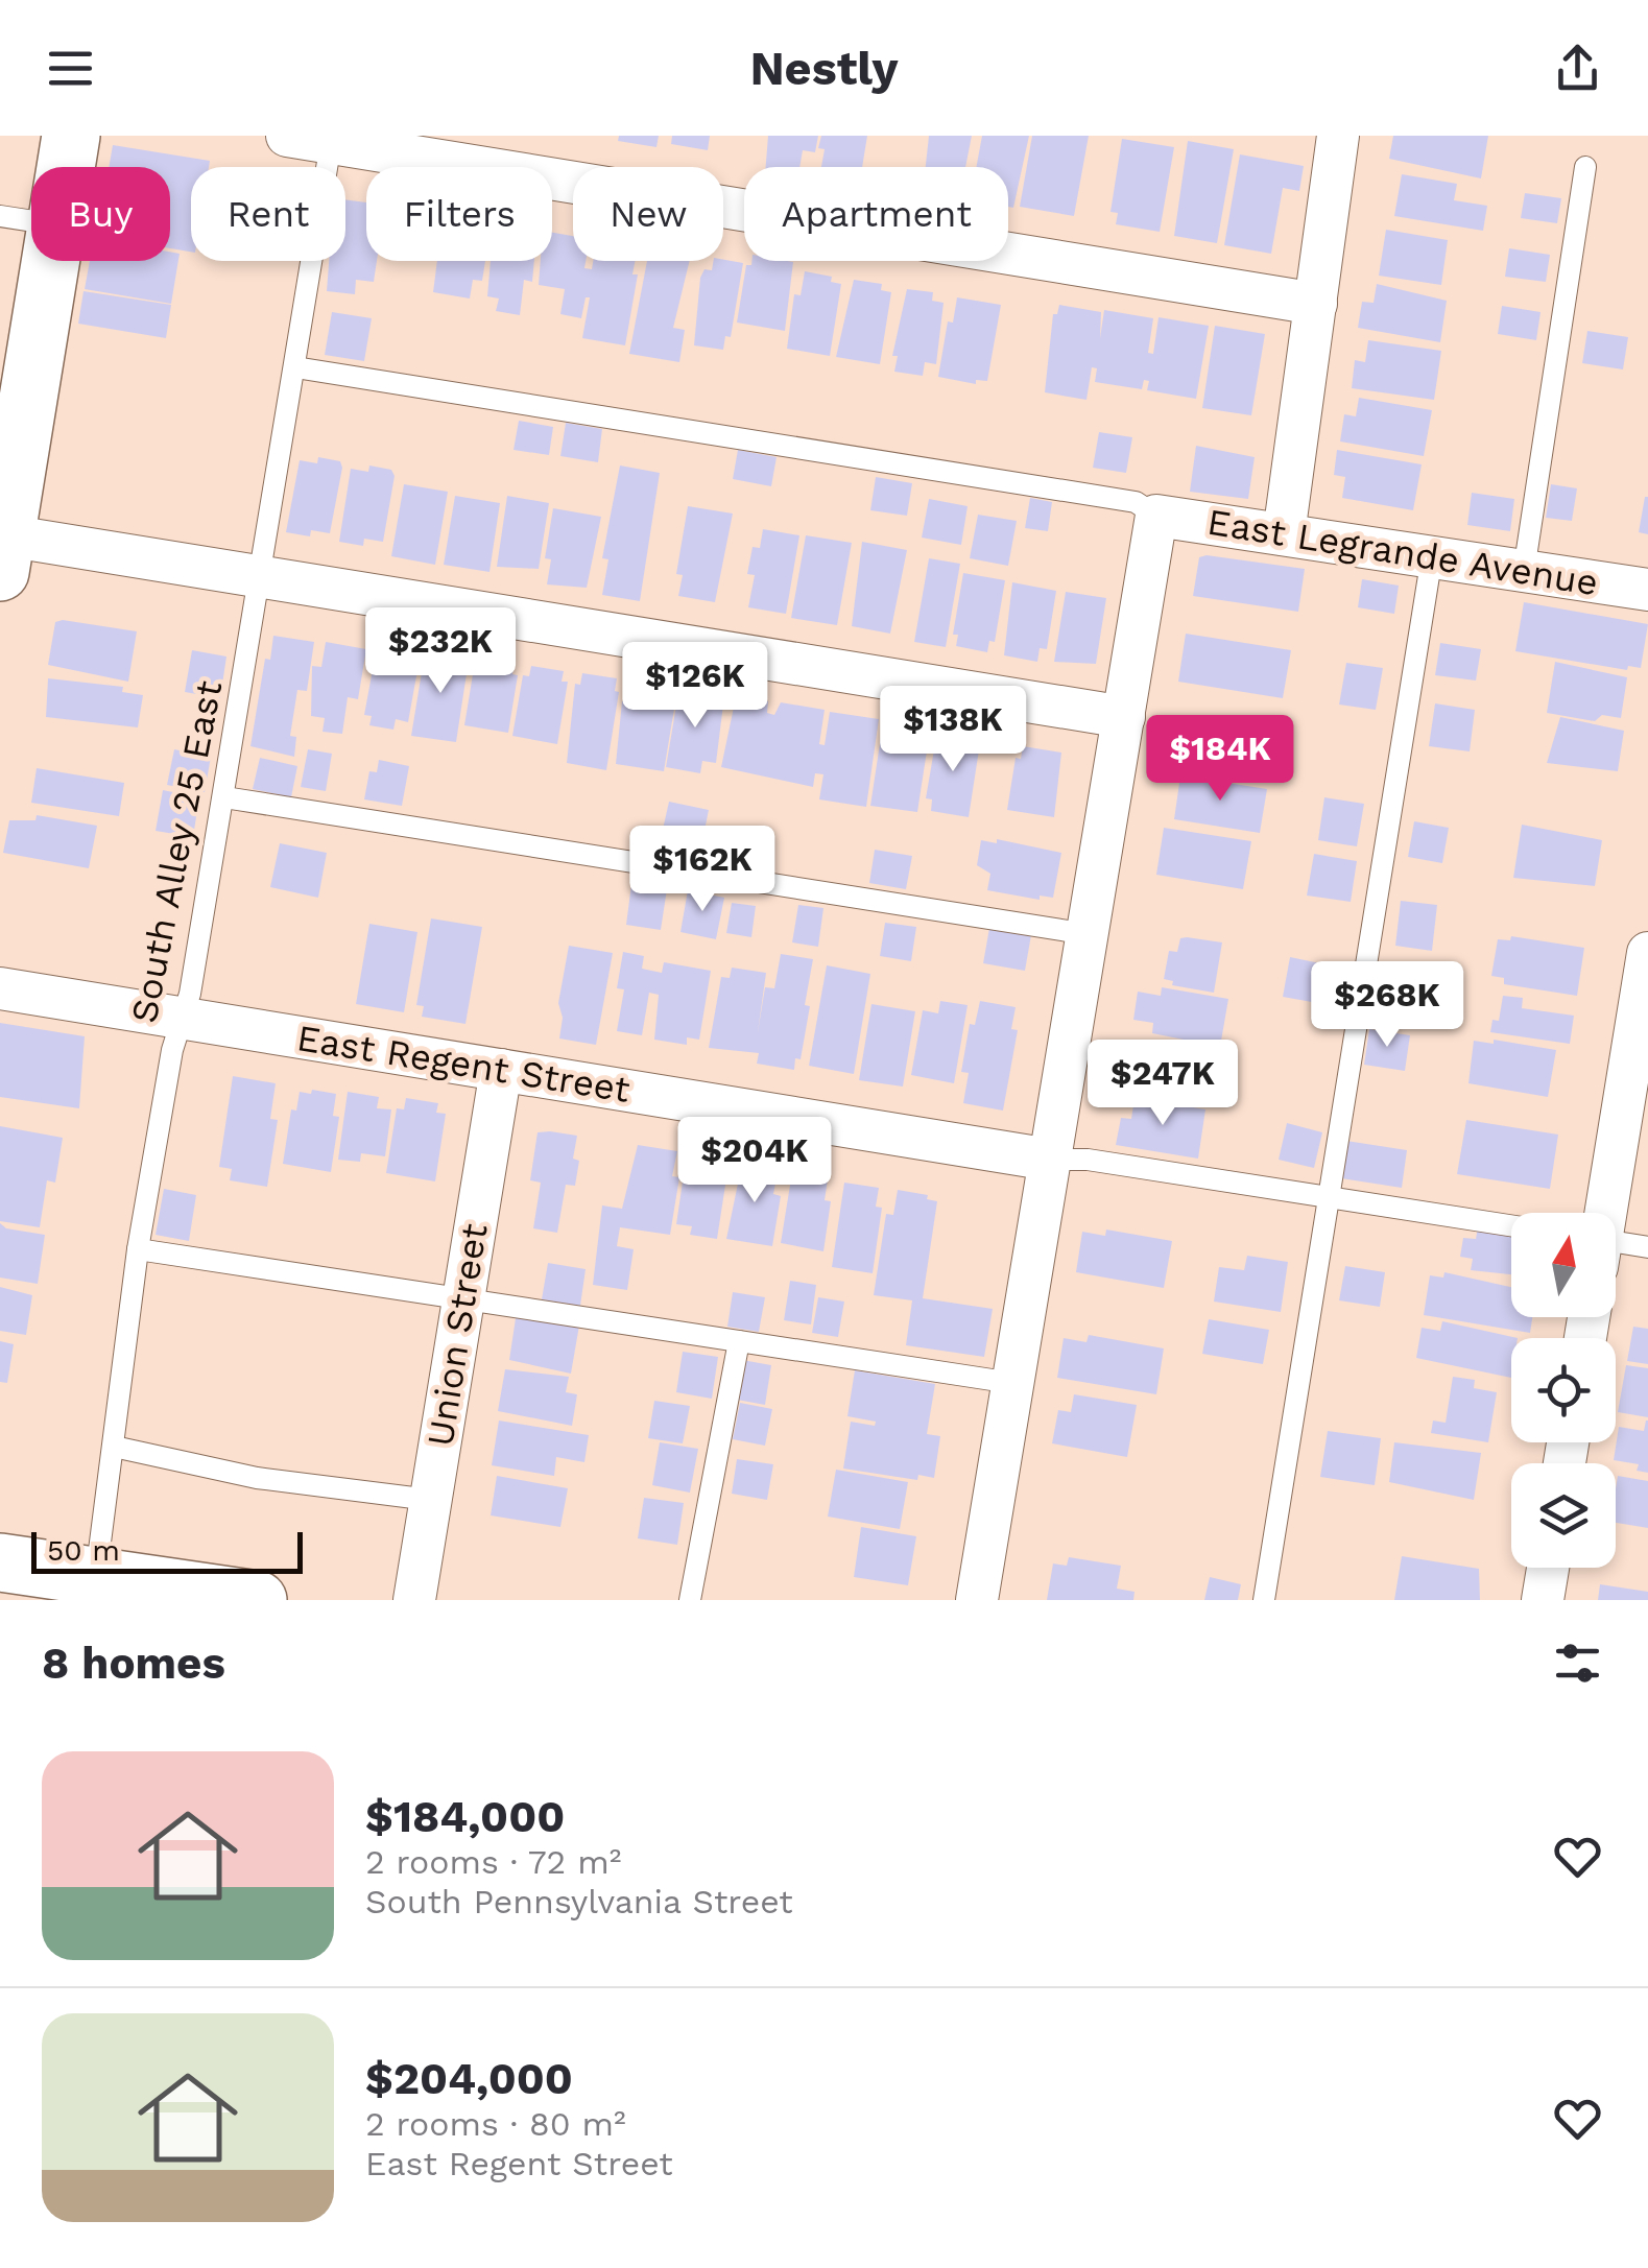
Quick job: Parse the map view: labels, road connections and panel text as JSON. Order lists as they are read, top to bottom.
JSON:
{
  "streets": {
    "street": ["East Legrande Avenue", "East Regent Street", "Union Street"],
    "lane": ["South Alley 25 East"]
  },
  "crossings": [
    ["South Alley 25 East", "East Regent Street"],
    ["East Regent Street", "Union Street"]
  ],
  "scale_bar": "50 m",
  "north": "top",
  "page": {
    "header": "Nestly",
    "chip": [
      "Buy",
      "Rent",
      "Filters",
      "New",
      "Apartment"
    ],
    "price": [
      "$232K",
      "$126K",
      "$138K",
      "$184K",
      "$162K",
      "$268K",
      "$247K",
      "$204K"
    ],
    "scale": "50 m",
    "heading": "8 homes",
    "list": [
      {
        "name": "$184,000",
        "note": "2 rooms · 72 m² · South Pennsylvania Street"
      },
      {
        "name": "$204,000",
        "note": "2 rooms · 80 m² · East Regent Street"
      }
    ]
  }
}
